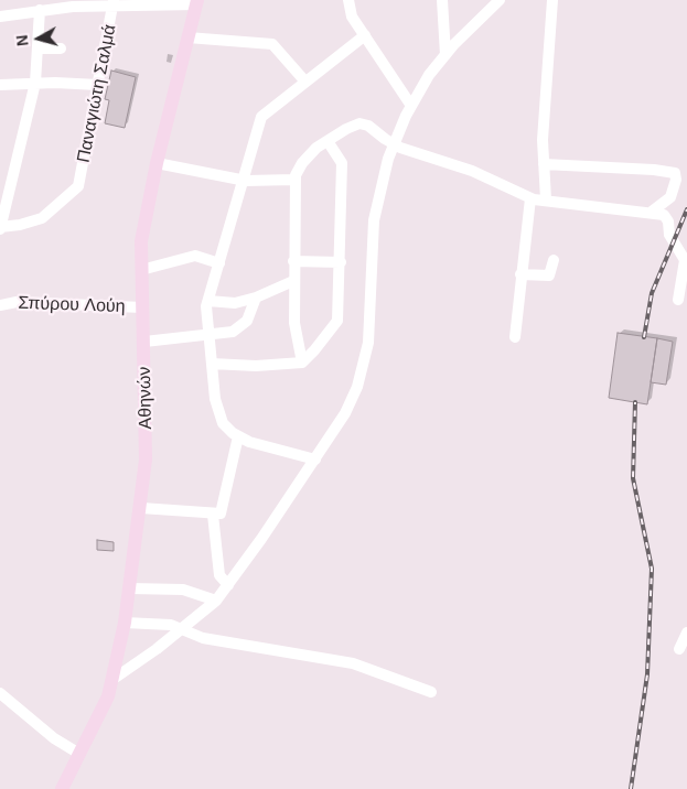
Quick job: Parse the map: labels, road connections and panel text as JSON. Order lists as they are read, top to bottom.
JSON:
{
  "streets": {
    "main road": ["Αθηνών"],
    "street": ["Παναγιώτη Σαλμά", "Σπύρου Λούη"]
  },
  "crossings": [
    ["Σπύρου Λούη", "Αθηνών"]
  ],
  "north": "left"
}
